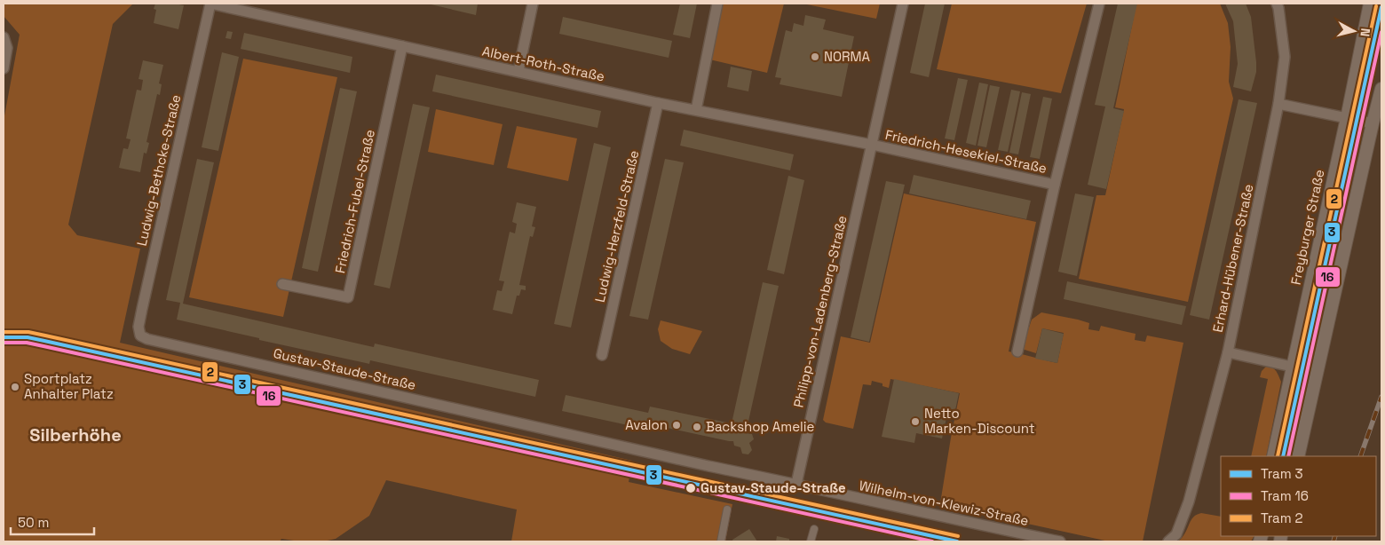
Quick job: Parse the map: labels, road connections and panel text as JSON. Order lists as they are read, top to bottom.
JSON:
{
  "streets": {
    "street": [
      "Albert-Roth-Straße",
      "Friedrich-Hesekiel-Straße",
      "Ludwig-Bethcke-Straße",
      "Friedrich-Fubel-Straße",
      "Ludwig-Herzfeld-Straße",
      "Freyburger Straße",
      "Erhard-Hübener-Straße",
      "Philipp-von-Ladenberg-Straße",
      "Gustav-Staude-Straße",
      "Wilhelm-von-Klewiz-Straße"
    ]
  },
  "crossings": [
    ["Albert-Roth-Straße", "Friedrich-Hesekiel-Straße"],
    ["Albert-Roth-Straße", "Ludwig-Bethcke-Straße"],
    ["Albert-Roth-Straße", "Friedrich-Fubel-Straße"],
    ["Albert-Roth-Straße", "Ludwig-Herzfeld-Straße"],
    ["Albert-Roth-Straße", "Philipp-von-Ladenberg-Straße"],
    ["Friedrich-Hesekiel-Straße", "Philipp-von-Ladenberg-Straße"],
    ["Ludwig-Bethcke-Straße", "Gustav-Staude-Straße"],
    ["Freyburger Straße", "Erhard-Hübener-Straße"],
    ["Philipp-von-Ladenberg-Straße", "Gustav-Staude-Straße"],
    ["Philipp-von-Ladenberg-Straße", "Wilhelm-von-Klewiz-Straße"],
    ["Gustav-Staude-Straße", "Wilhelm-von-Klewiz-Straße"]
  ],
  "districts": ["Silberhöhe"],
  "places": [
    "NORMA",
    "Sportplatz Anhalter Platz",
    "Netto Marken-Discount",
    "Avalon",
    "Backshop Amelie",
    "Gustav-Staude-Straße"
  ],
  "lines": ["tram line 2", "tram line 3", "tram line 16"],
  "legend": ["Tram 3", "Tram 16", "Tram 2"],
  "scale_bar": "50 m",
  "north": "right"
}
